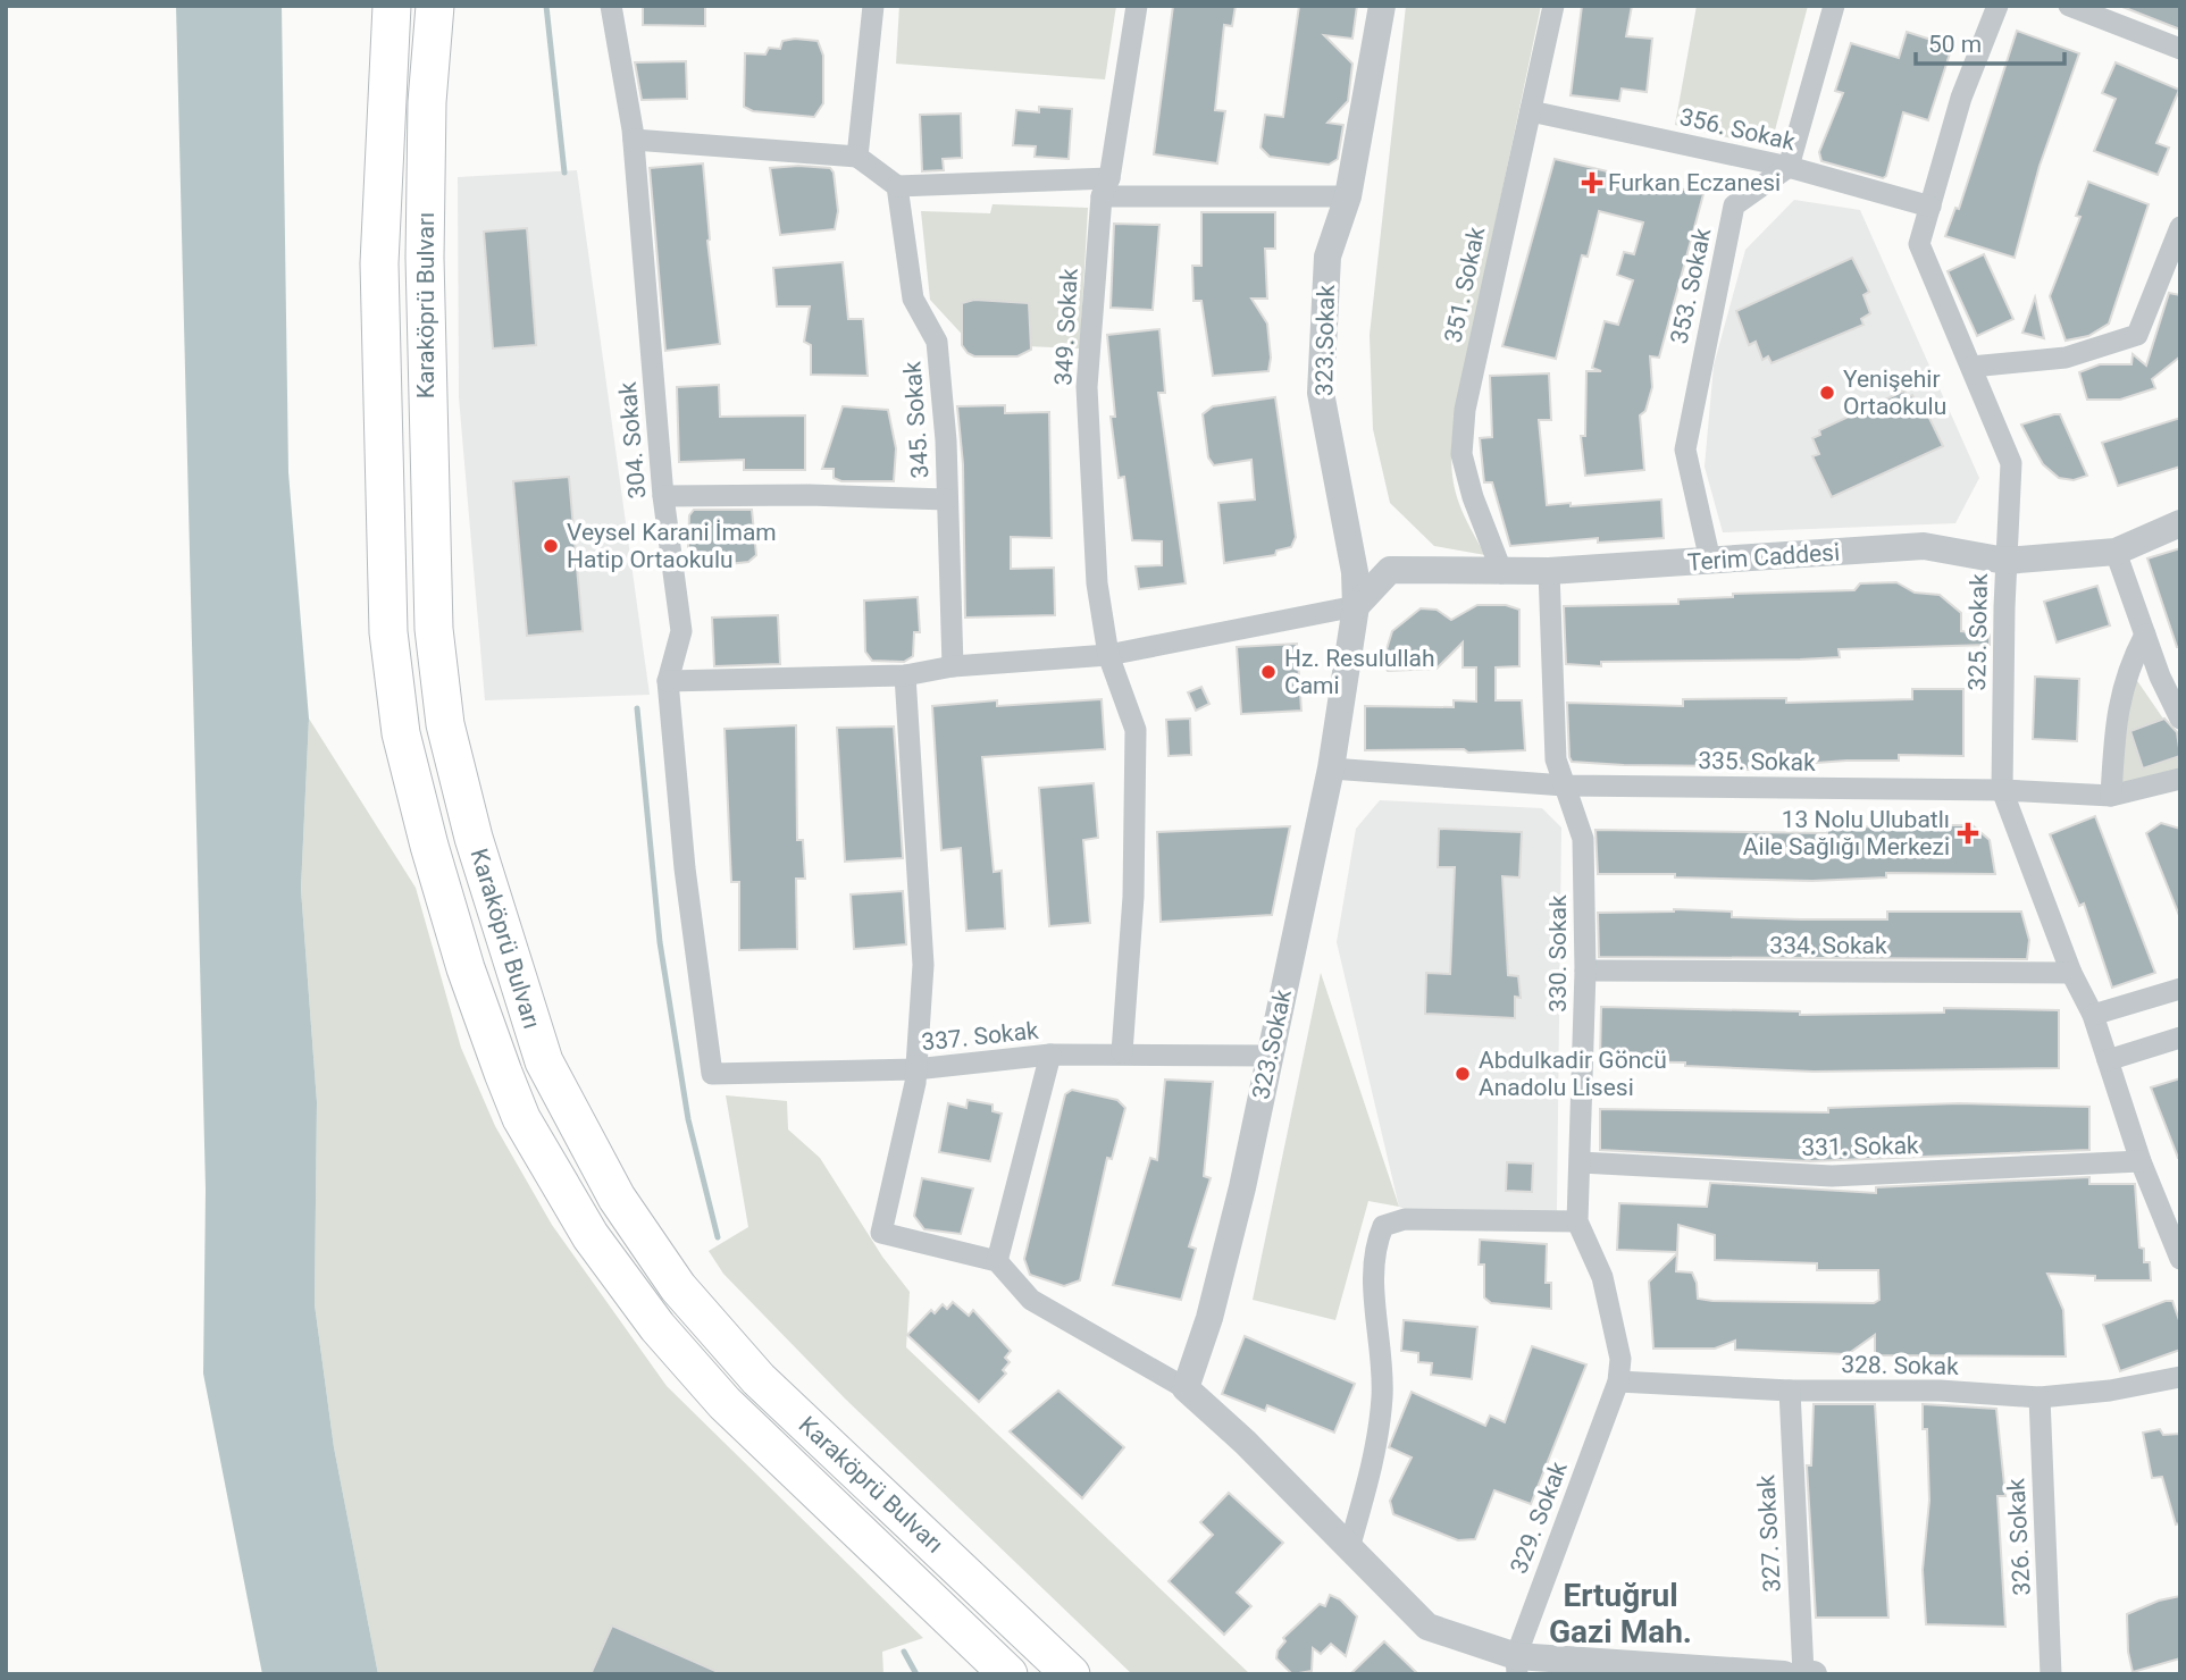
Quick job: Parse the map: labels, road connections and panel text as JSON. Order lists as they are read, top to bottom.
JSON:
{
  "streets": {
    "highway": ["Karaköprü Bulvarı"],
    "street": [
      "356. Sokak",
      "351. Sokak",
      "353. Sokak",
      "349. Sokak",
      "323.Sokak",
      "345. Sokak",
      "304. Sokak",
      "Terim Caddesi",
      "325. Sokak",
      "335. Sokak",
      "334. Sokak",
      "330. Sokak",
      "337. Sokak",
      "331. Sokak",
      "328. Sokak",
      "329. Sokak",
      "327. Sokak",
      "326. Sokak"
    ]
  },
  "crossings": [
    ["356. Sokak", "351. Sokak"],
    ["356. Sokak", "353. Sokak"],
    ["356. Sokak", "325. Sokak"],
    ["351. Sokak", "Terim Caddesi"],
    ["353. Sokak", "Terim Caddesi"],
    ["349. Sokak", "337. Sokak"],
    ["323.Sokak", "Terim Caddesi"],
    ["323.Sokak", "335. Sokak"],
    ["323.Sokak", "337. Sokak"],
    ["304. Sokak", "337. Sokak"],
    ["Terim Caddesi", "325. Sokak"],
    ["Terim Caddesi", "330. Sokak"],
    ["325. Sokak", "335. Sokak"],
    ["325. Sokak", "334. Sokak"],
    ["325. Sokak", "331. Sokak"],
    ["335. Sokak", "330. Sokak"],
    ["334. Sokak", "330. Sokak"],
    ["330. Sokak", "331. Sokak"],
    ["330. Sokak", "328. Sokak"],
    ["330. Sokak", "329. Sokak"],
    ["328. Sokak", "329. Sokak"],
    ["328. Sokak", "327. Sokak"],
    ["328. Sokak", "326. Sokak"]
  ],
  "districts": ["Ertuğrul Gazi Mah."],
  "places": {
    "health": ["Furkan Eczanesi", "13 Nolu Ulubatlı Aile Sağlığı Merkezi"],
    "other": [
      "Yenişehir Ortaokulu",
      "Veysel Karani İmam Hatip Ortaokulu",
      "Hz. Resulullah Cami",
      "Abdulkadir Göncü Anadolu Lisesi"
    ]
  },
  "scale_bar": "50 m"
}
